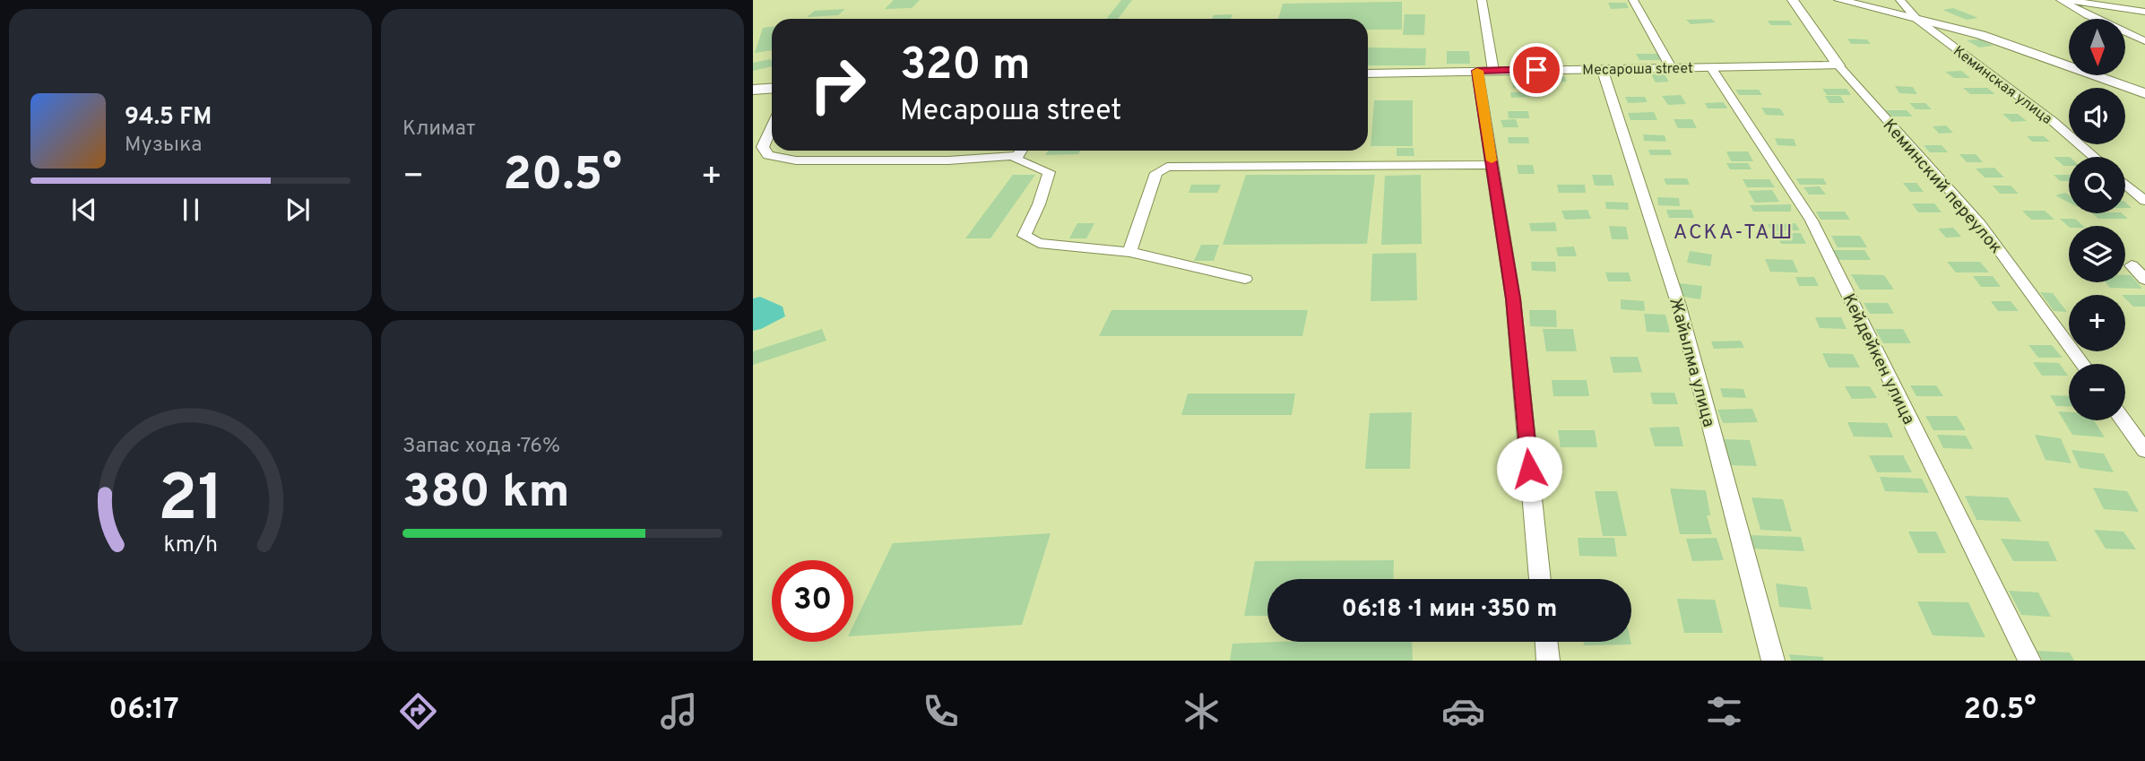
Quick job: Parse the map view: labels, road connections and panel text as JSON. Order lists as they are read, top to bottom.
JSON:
{
  "streets": {
    "street": [
      "Месароша street",
      "Кеминская улица",
      "Кеминский переулок",
      "Кейдейкен улица",
      "Жайылма улица"
    ]
  },
  "crossings": [
    ["Месароша street", "Кеминский переулок"],
    ["Месароша street", "Кейдейкен улица"],
    ["Месароша street", "Жайылма улица"]
  ],
  "districts": ["АСКА-ТАШ"],
  "north": "bottom",
  "page": {
    "tile": [
      "Климат",
      ["Запас хода · 76%", "380 km"]
    ],
    "map_buttons": ["+", "−"],
    "turn": ["320 m", "Месароша street"],
    "song": ["94.5 FM", "Музыка"],
    "heat": ["−", "20.5°", "+"],
    "limit": "30",
    "trip": "06:18 · 1 мин · 350 m",
    "tabs": ["06:17", "20.5°"],
    "gauge": ["21", "km/h"]
  }
}
